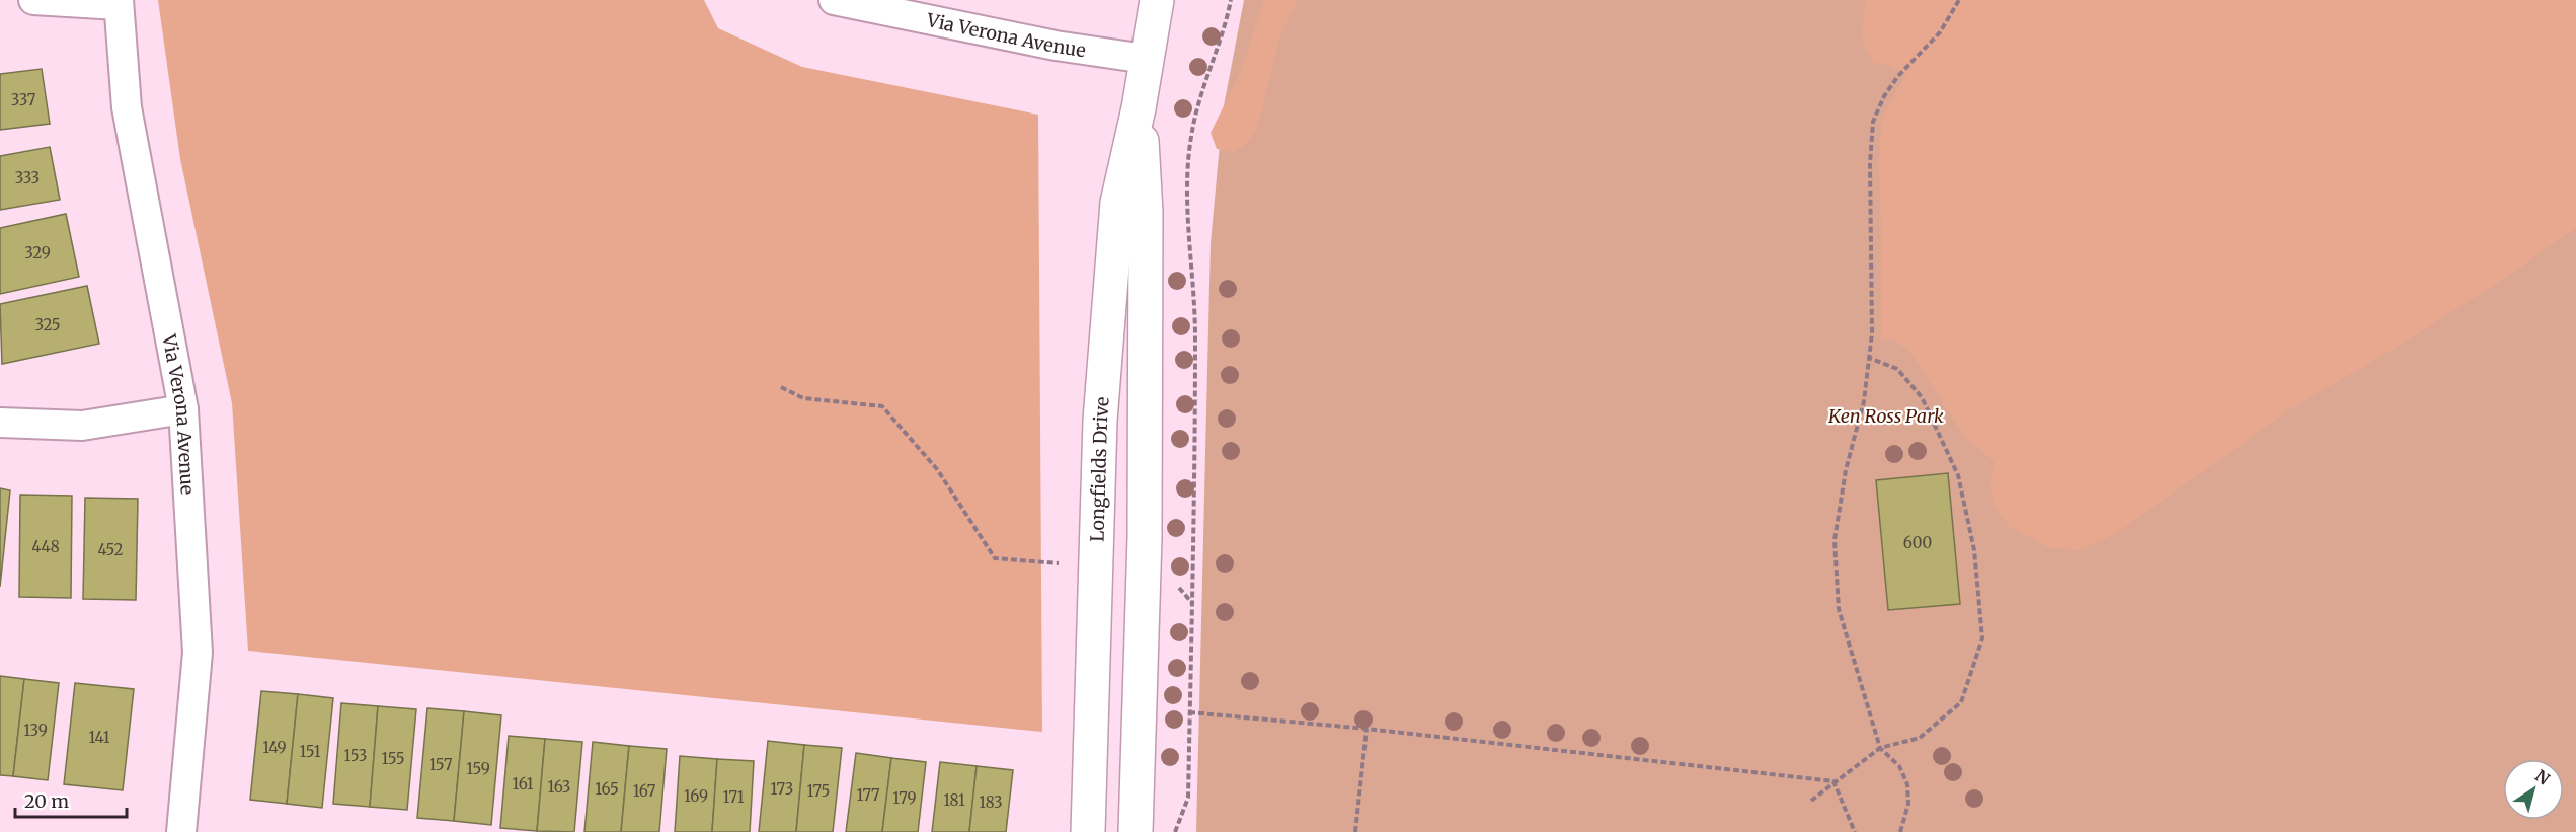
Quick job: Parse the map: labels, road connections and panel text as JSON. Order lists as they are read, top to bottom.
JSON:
{
  "streets": {
    "street": ["Via Verona Avenue", "Longfields Drive"]
  },
  "crossings": [
    ["Via Verona Avenue", "Longfields Drive"]
  ],
  "parks": ["Ken Ross Park"],
  "house_numbers": [
    "337",
    "333",
    "329",
    "325",
    "600",
    "448",
    "452",
    "139",
    "141",
    "149",
    "151",
    "153",
    "155",
    "157",
    "159",
    "161",
    "163",
    "165",
    "173",
    "167",
    "175",
    "177",
    "169",
    "171",
    "179",
    "181",
    "183"
  ],
  "scale_bar": "20 m",
  "north": "top right"
}
